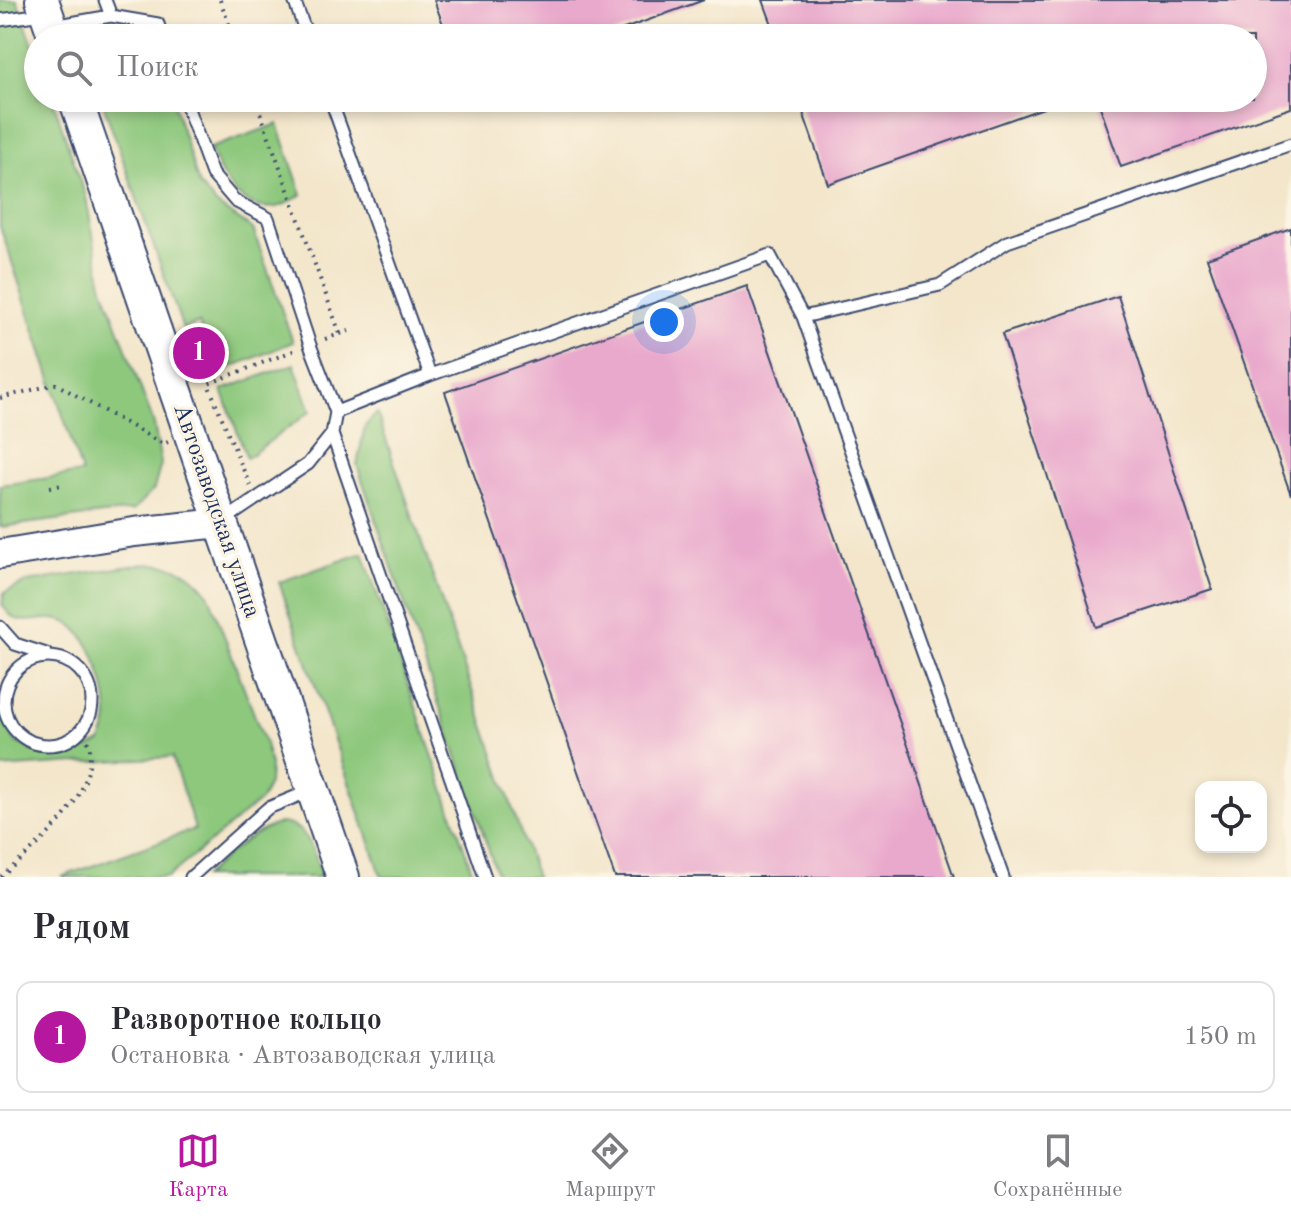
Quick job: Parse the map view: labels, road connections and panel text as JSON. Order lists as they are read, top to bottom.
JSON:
{
  "streets": {
    "main road": ["Автозаводская улица"]
  },
  "page": {
    "search": "Поиск",
    "pins": "1",
    "heading": "Рядом",
    "list": [
      {
        "mark": "1",
        "name": "Разворотное кольцо",
        "note": "Остановка · Автозаводская улица",
        "value": "150 m"
      }
    ],
    "nav": ["Карта", "Маршрут", "Сохранённые"]
  }
}
